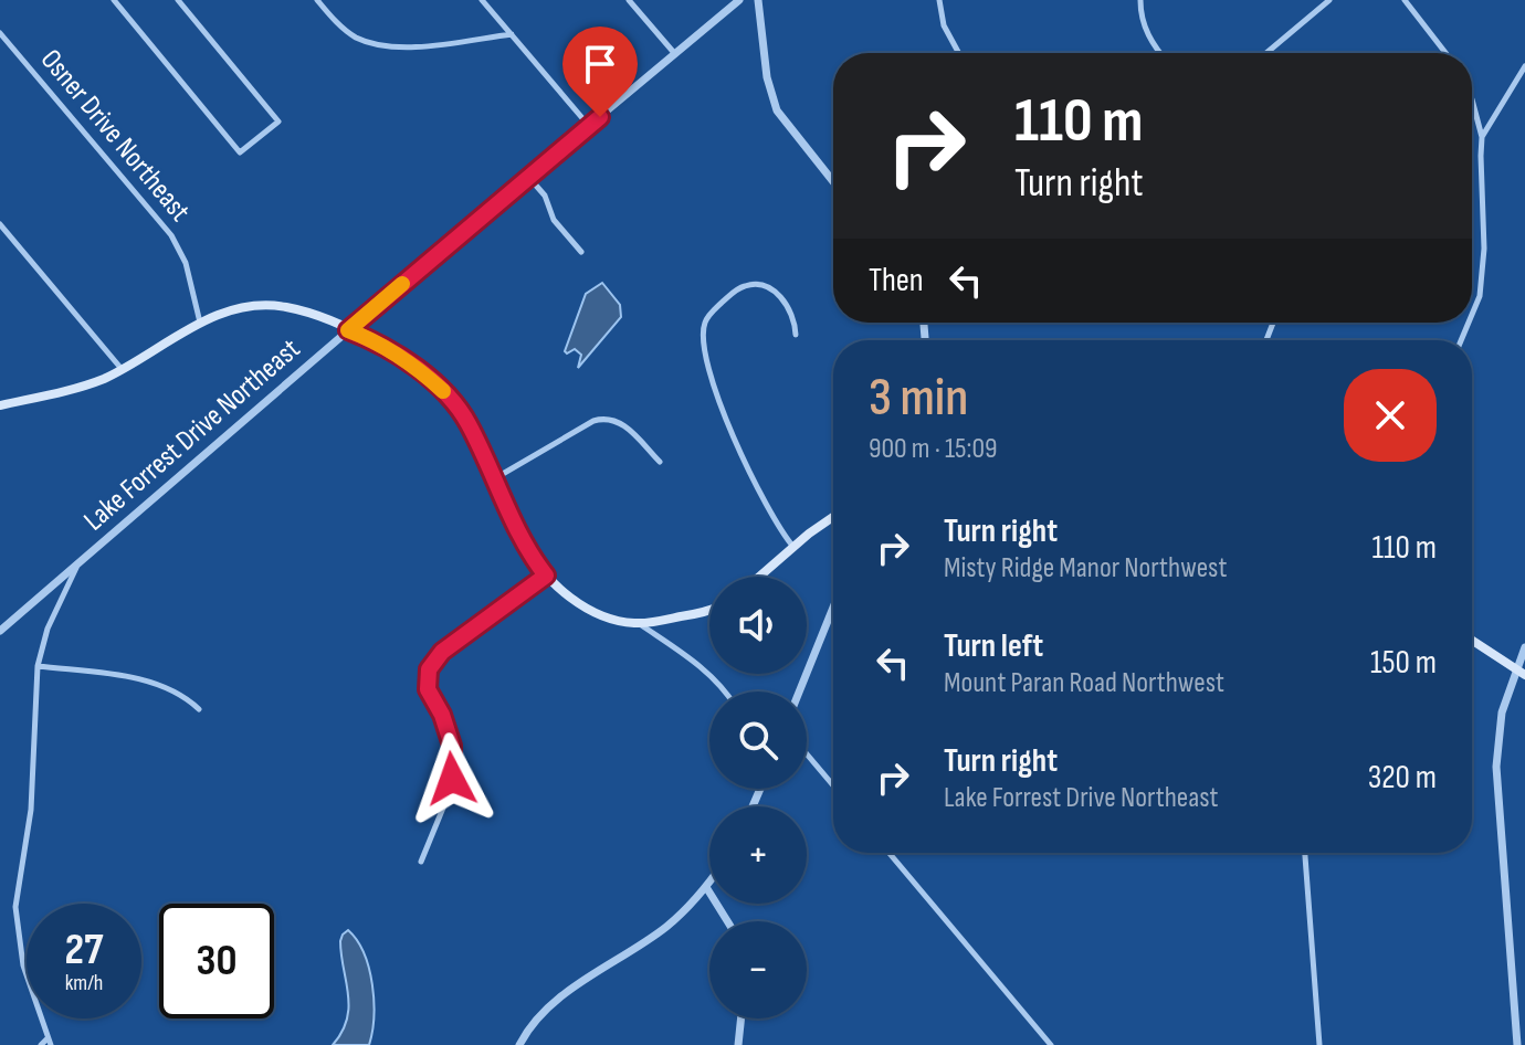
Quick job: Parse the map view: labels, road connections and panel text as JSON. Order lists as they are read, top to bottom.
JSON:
{
  "streets": {
    "street": ["Osner Drive Northeast", "Lake Forrest Drive Northeast"]
  },
  "page": {
    "turn": ["110 m", "Turn right"],
    "then": "Then",
    "heading": ["3 min", "900 m · 15:09"],
    "list": [
      {
        "name": "Turn right",
        "note": "Misty Ridge Manor Northwest",
        "value": "110 m"
      },
      {
        "name": "Turn left",
        "note": "Mount Paran Road Northwest",
        "value": "150 m"
      },
      {
        "name": "Turn right",
        "note": "Lake Forrest Drive Northeast",
        "value": "320 m"
      }
    ],
    "map_buttons": ["+", "−"],
    "speed": "27 km/h",
    "limit": "30"
  }
}
